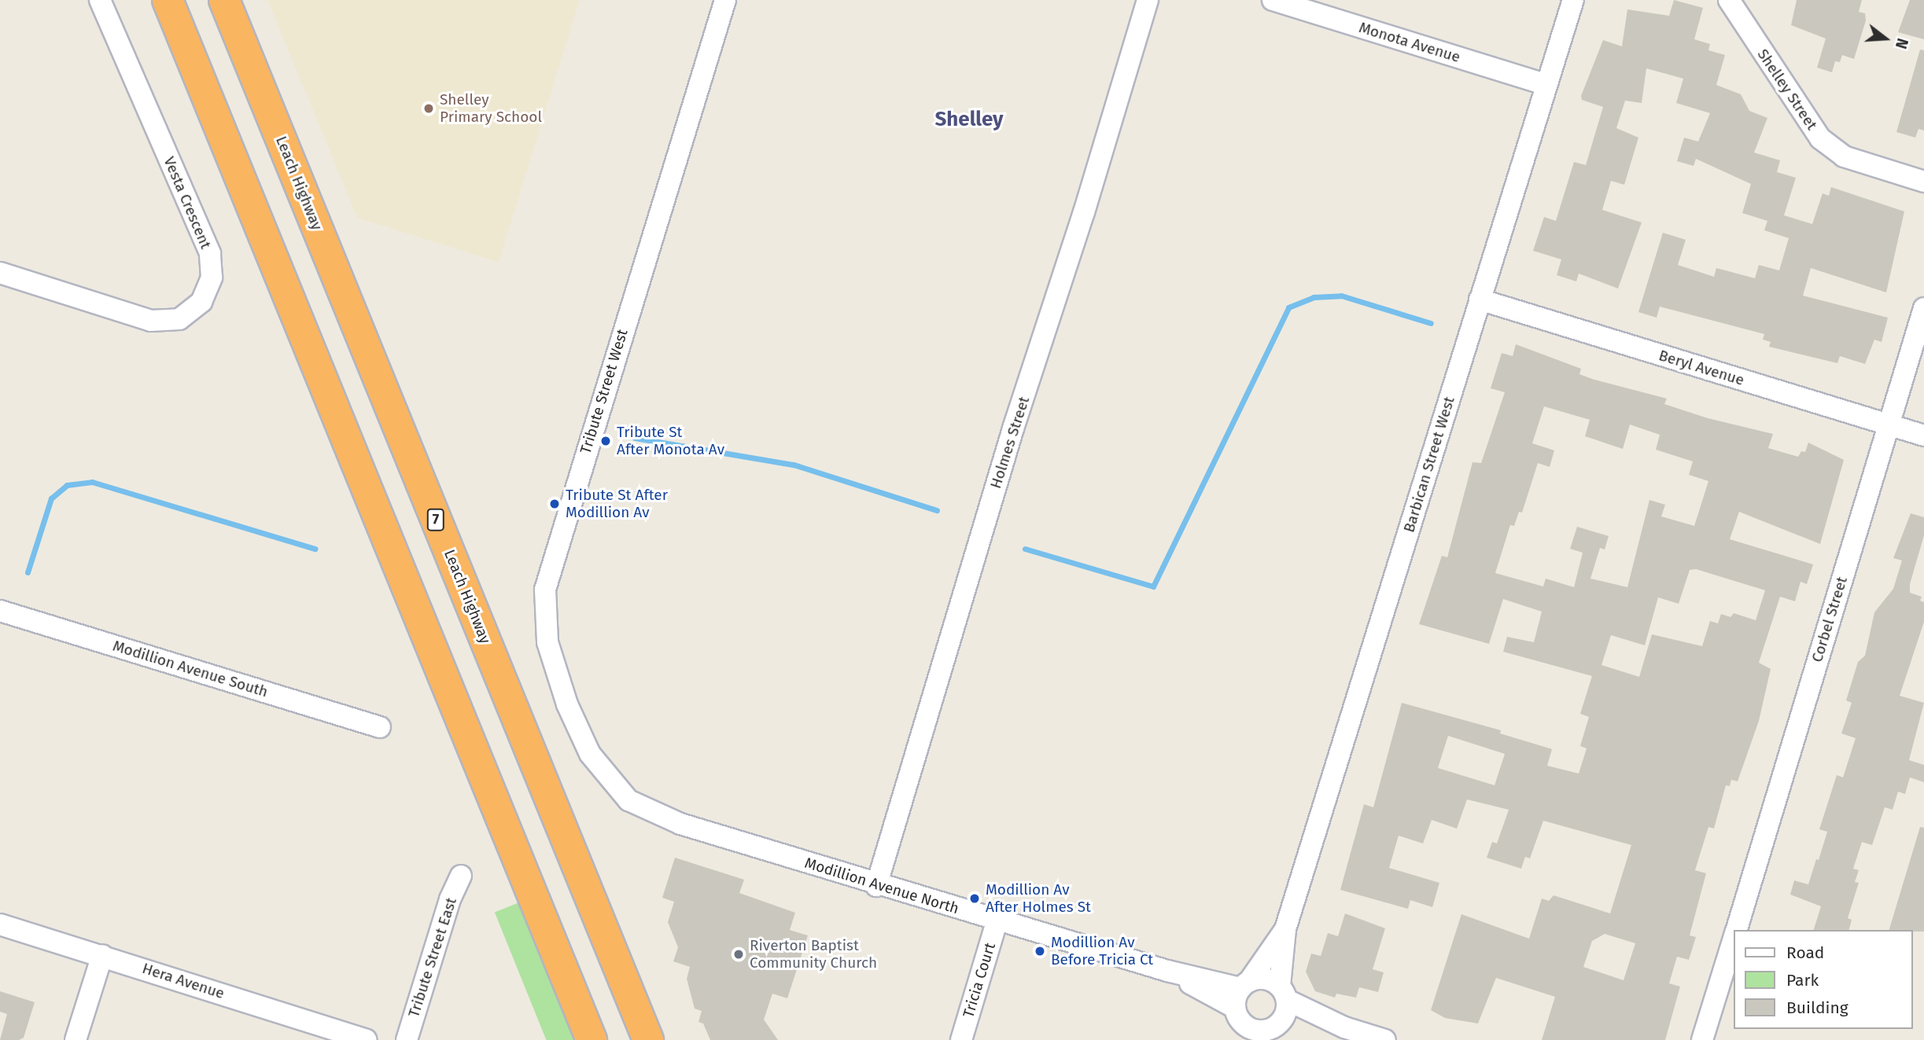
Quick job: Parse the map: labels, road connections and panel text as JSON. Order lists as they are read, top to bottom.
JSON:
{
  "streets": {
    "highway": ["Leach Highway", "7"],
    "street": [
      "Monota Avenue",
      "Shelley Street",
      "Vesta Crescent",
      "Beryl Avenue",
      "Tribute Street West",
      "Holmes Street",
      "Barbican Street West",
      "Corbel Street",
      "Modillion Avenue South",
      "Modillion Avenue North",
      "Tribute Street East",
      "Tricia Court",
      "Hera Avenue"
    ]
  },
  "crossings": [
    ["Monota Avenue", "Barbican Street West"],
    ["Beryl Avenue", "Barbican Street West"],
    ["Beryl Avenue", "Corbel Street"],
    ["Tribute Street West", "Modillion Avenue North"],
    ["Holmes Street", "Modillion Avenue North"],
    ["Barbican Street West", "Modillion Avenue North"],
    ["Modillion Avenue North", "Tricia Court"]
  ],
  "districts": ["Shelley"],
  "places": [
    "Shelley Primary School",
    "Tribute St After Monota Av",
    "Tribute St After Modillion Av",
    "Modillion Av After Holmes St",
    "Modillion Av Before Tricia Ct",
    "Riverton Baptist Community Church"
  ],
  "legend": ["Road", "Park", "Building"],
  "north": "right"
}
